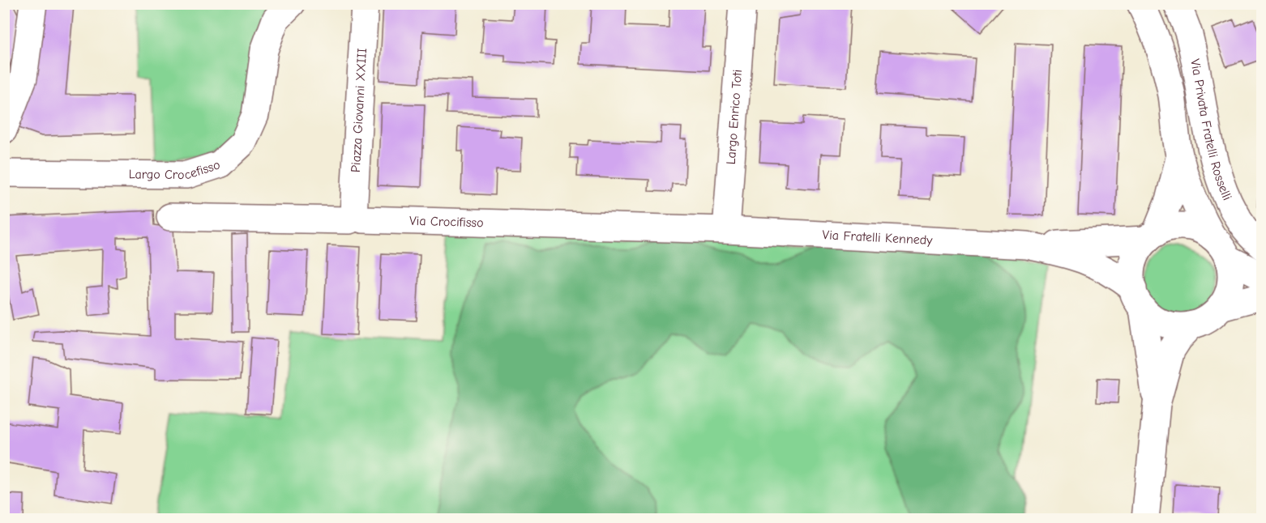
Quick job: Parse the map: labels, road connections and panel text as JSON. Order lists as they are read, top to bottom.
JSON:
{
  "streets": {
    "street": [
      "Piazza Giovanni XXIII",
      "Largo Enrico Toti",
      "Via Privata Fratelli Rosselli",
      "Largo Crocefisso",
      "Via Crocifisso",
      "Via Fratelli Kennedy"
    ]
  },
  "crossings": [
    ["Piazza Giovanni XXIII", "Via Crocifisso"],
    ["Largo Enrico Toti", "Via Crocifisso"],
    ["Largo Enrico Toti", "Via Fratelli Kennedy"],
    ["Via Crocifisso", "Via Fratelli Kennedy"]
  ]
}
